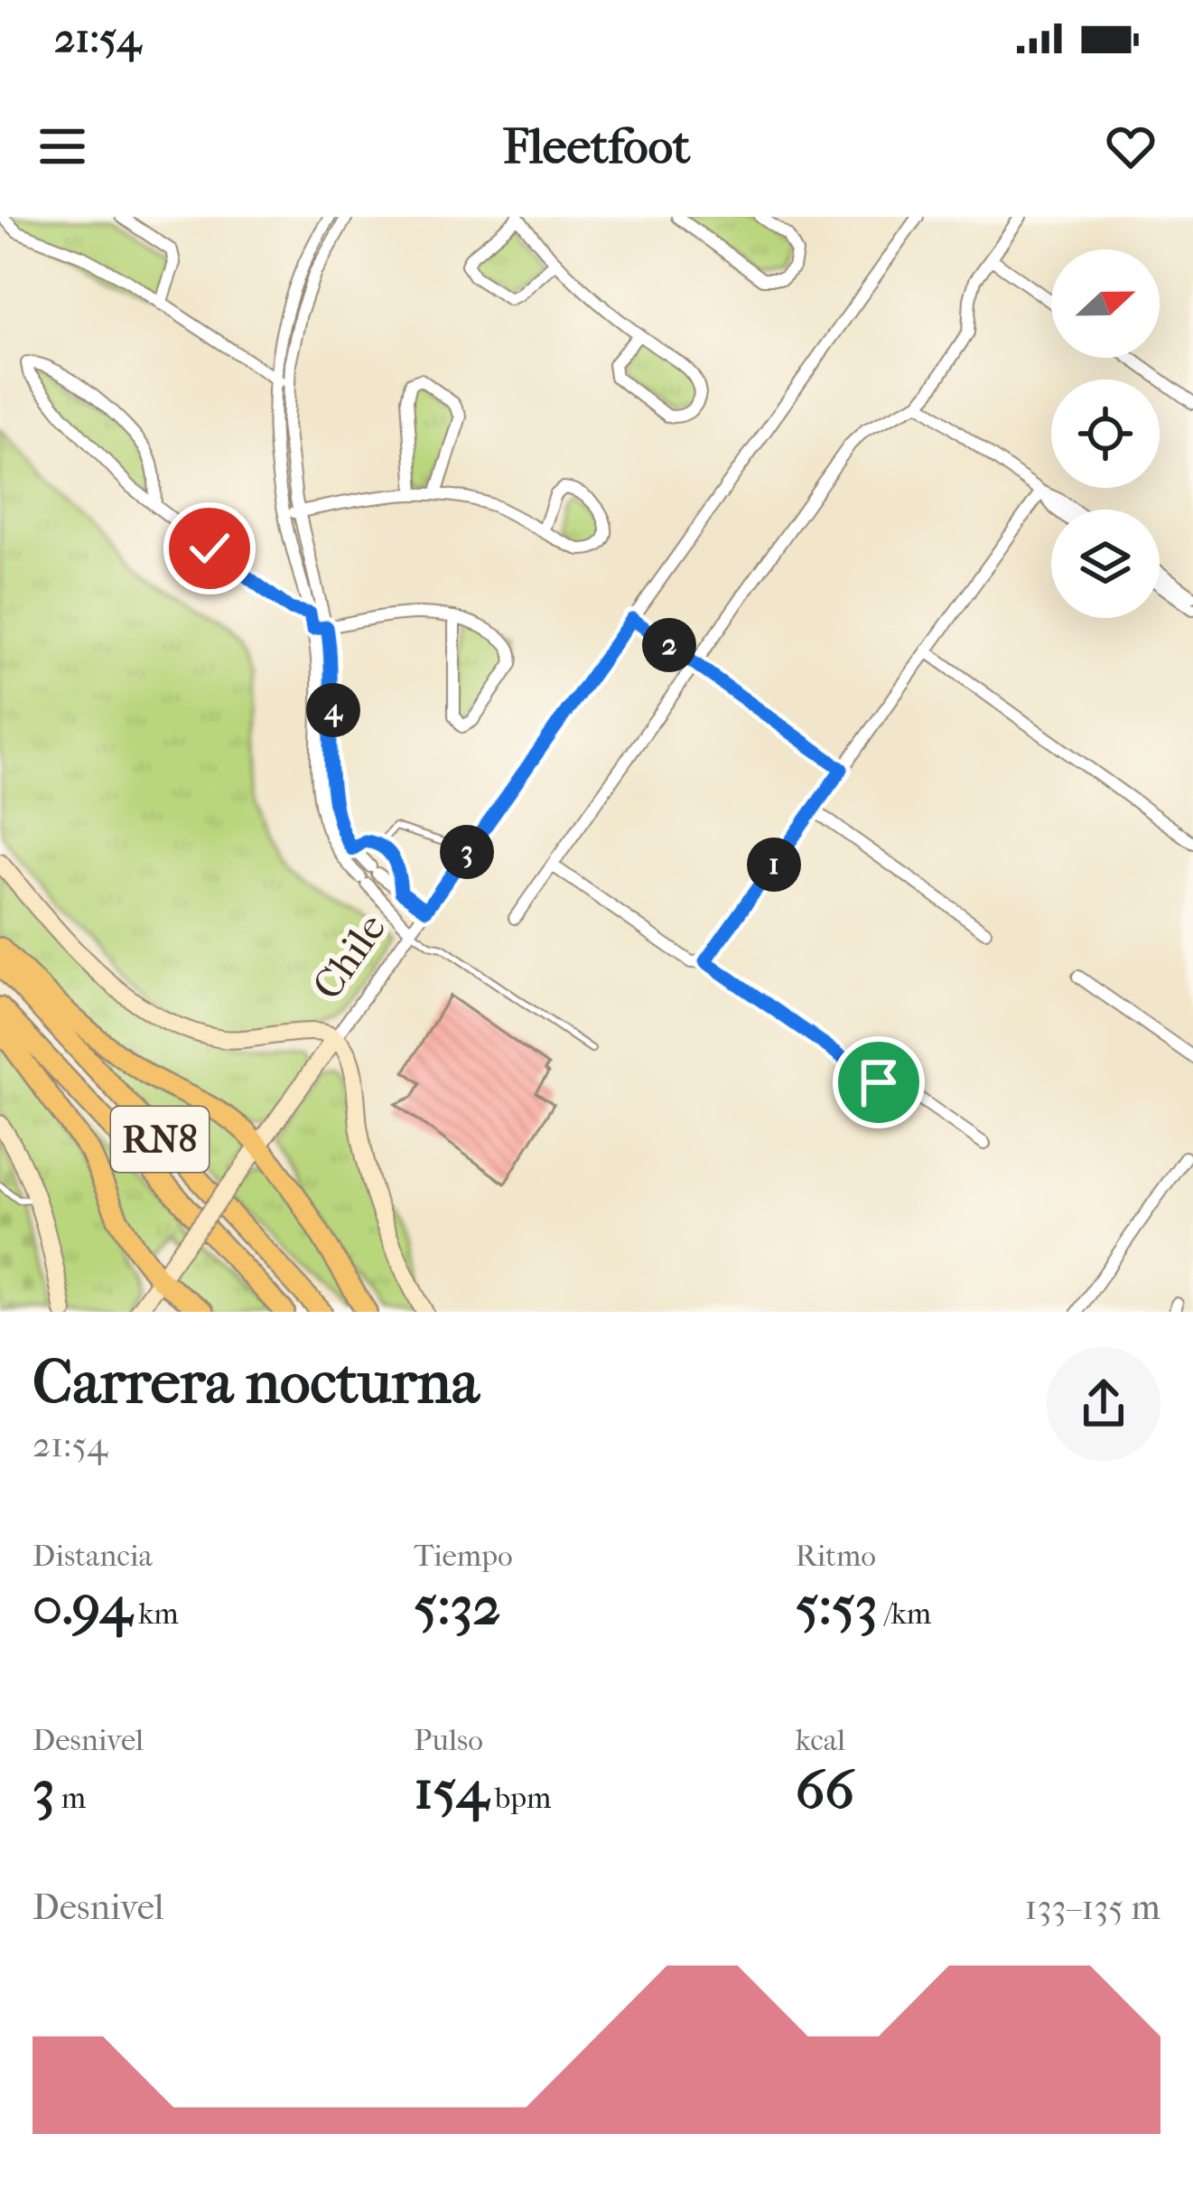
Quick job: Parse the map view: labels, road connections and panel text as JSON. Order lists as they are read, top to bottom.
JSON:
{
  "streets": {
    "highway": ["RN8"],
    "street": ["Chile"]
  },
  "north": "right",
  "page": {
    "status": "21:54",
    "header": "Fleetfoot",
    "pins": [
      "2",
      "4",
      "3",
      "1"
    ],
    "heading": ["Carrera nocturna", "21:54"],
    "stats": [
      ["Distancia", "0.94 km"],
      ["Tiempo", "5:32"],
      ["Ritmo", "5:53 /km"],
      ["Desnivel", "3 m"],
      ["Pulso", "154 bpm"],
      ["kcal", "66"]
    ],
    "chart": ["Desnivel", "133–135 m"]
  }
}
